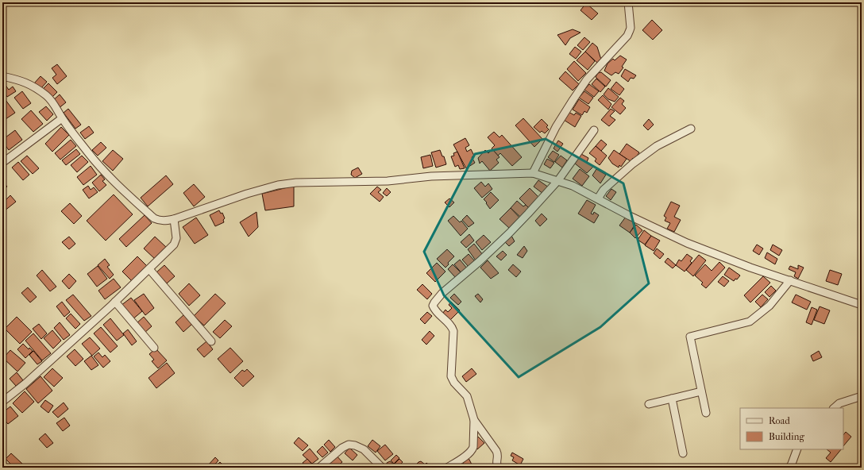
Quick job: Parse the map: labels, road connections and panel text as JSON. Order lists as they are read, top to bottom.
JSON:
{
  "legend": ["Road", "Building"]
}
